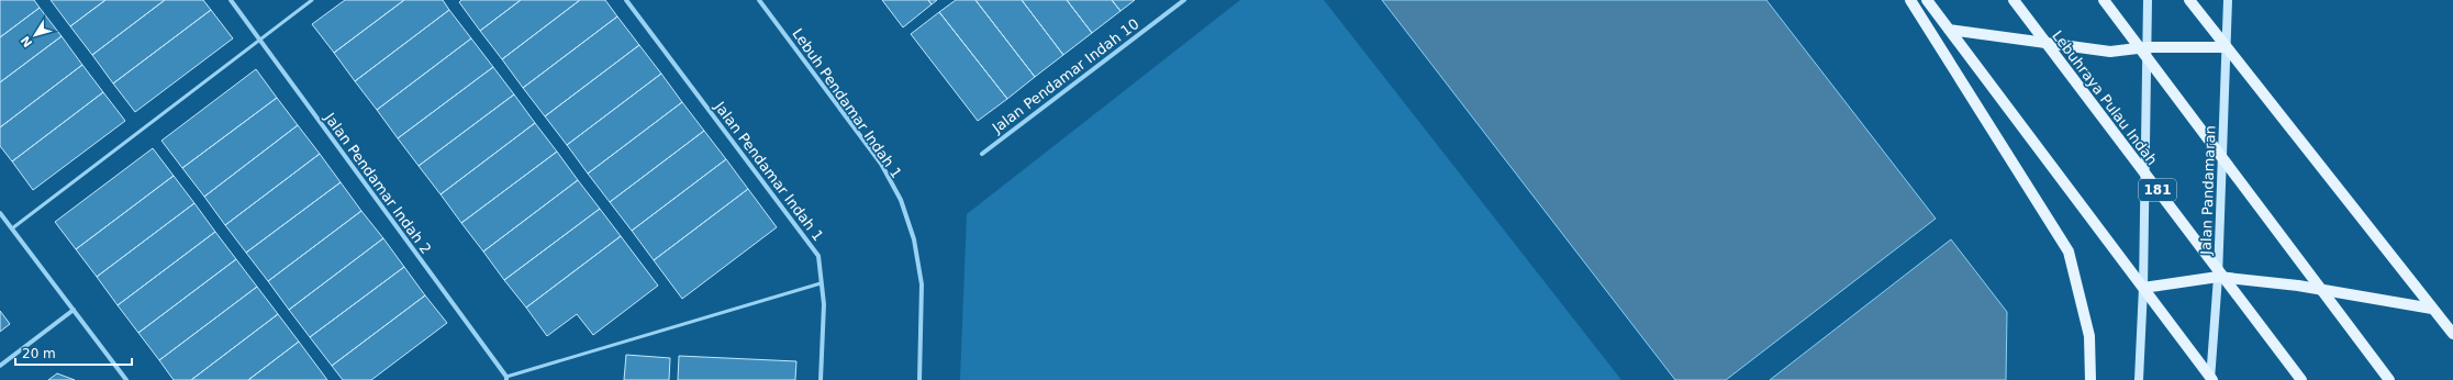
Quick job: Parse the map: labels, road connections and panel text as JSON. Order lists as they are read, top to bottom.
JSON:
{
  "streets": {
    "main road": ["Lebuhraya Pulau Indah", "181", "Jalan Pandamaran"],
    "street": [
      "Jalan Pendamar Indah 10",
      "Lebuh Pendamar Indah 1",
      "Jalan Pendamar Indah 1",
      "Jalan Pendamar Indah 2"
    ]
  },
  "scale_bar": "20 m",
  "north": "bottom left"
}
